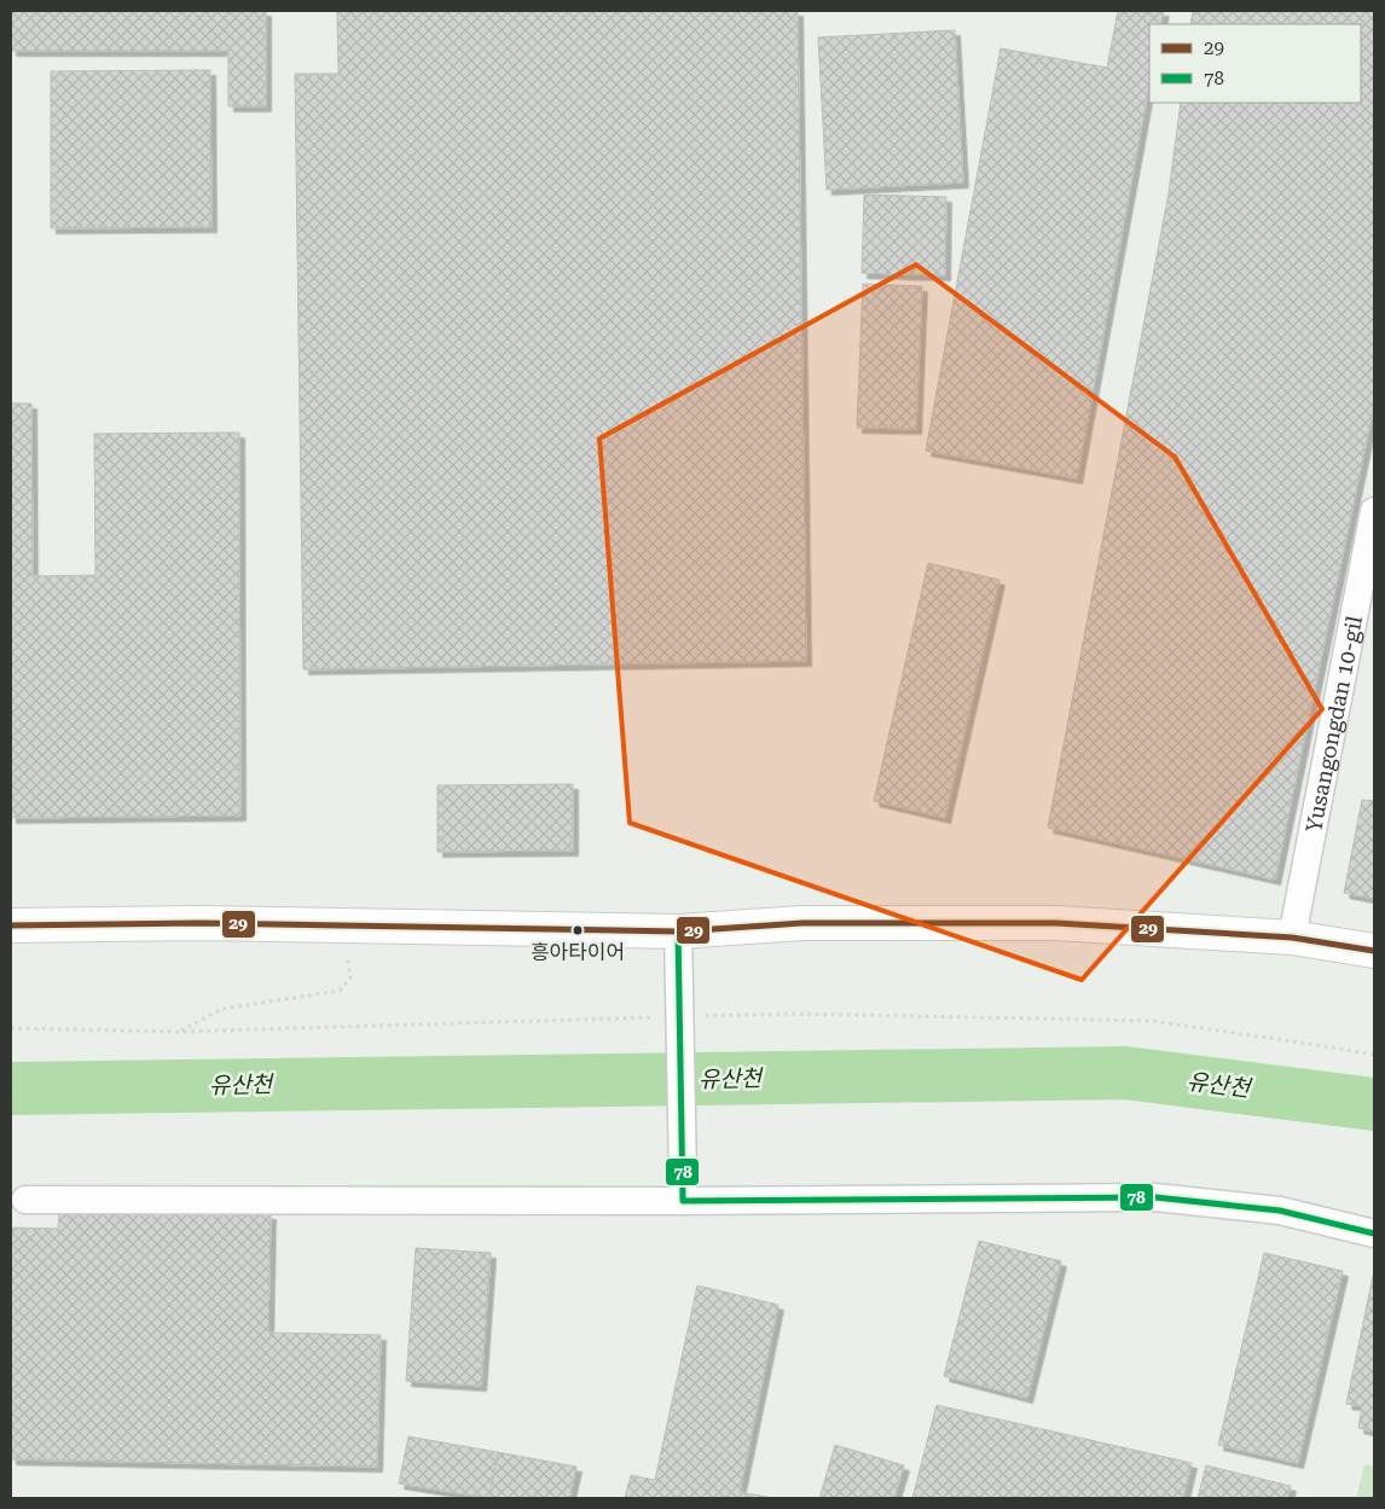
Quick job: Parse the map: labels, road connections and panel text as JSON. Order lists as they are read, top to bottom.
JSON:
{
  "streets": {
    "street": ["Yusangongdan 10-gil"]
  },
  "water": ["유산천"],
  "places": ["흥아타이어"],
  "lines": ["transit line 29", "transit line 78"],
  "legend": ["29", "78"]
}
